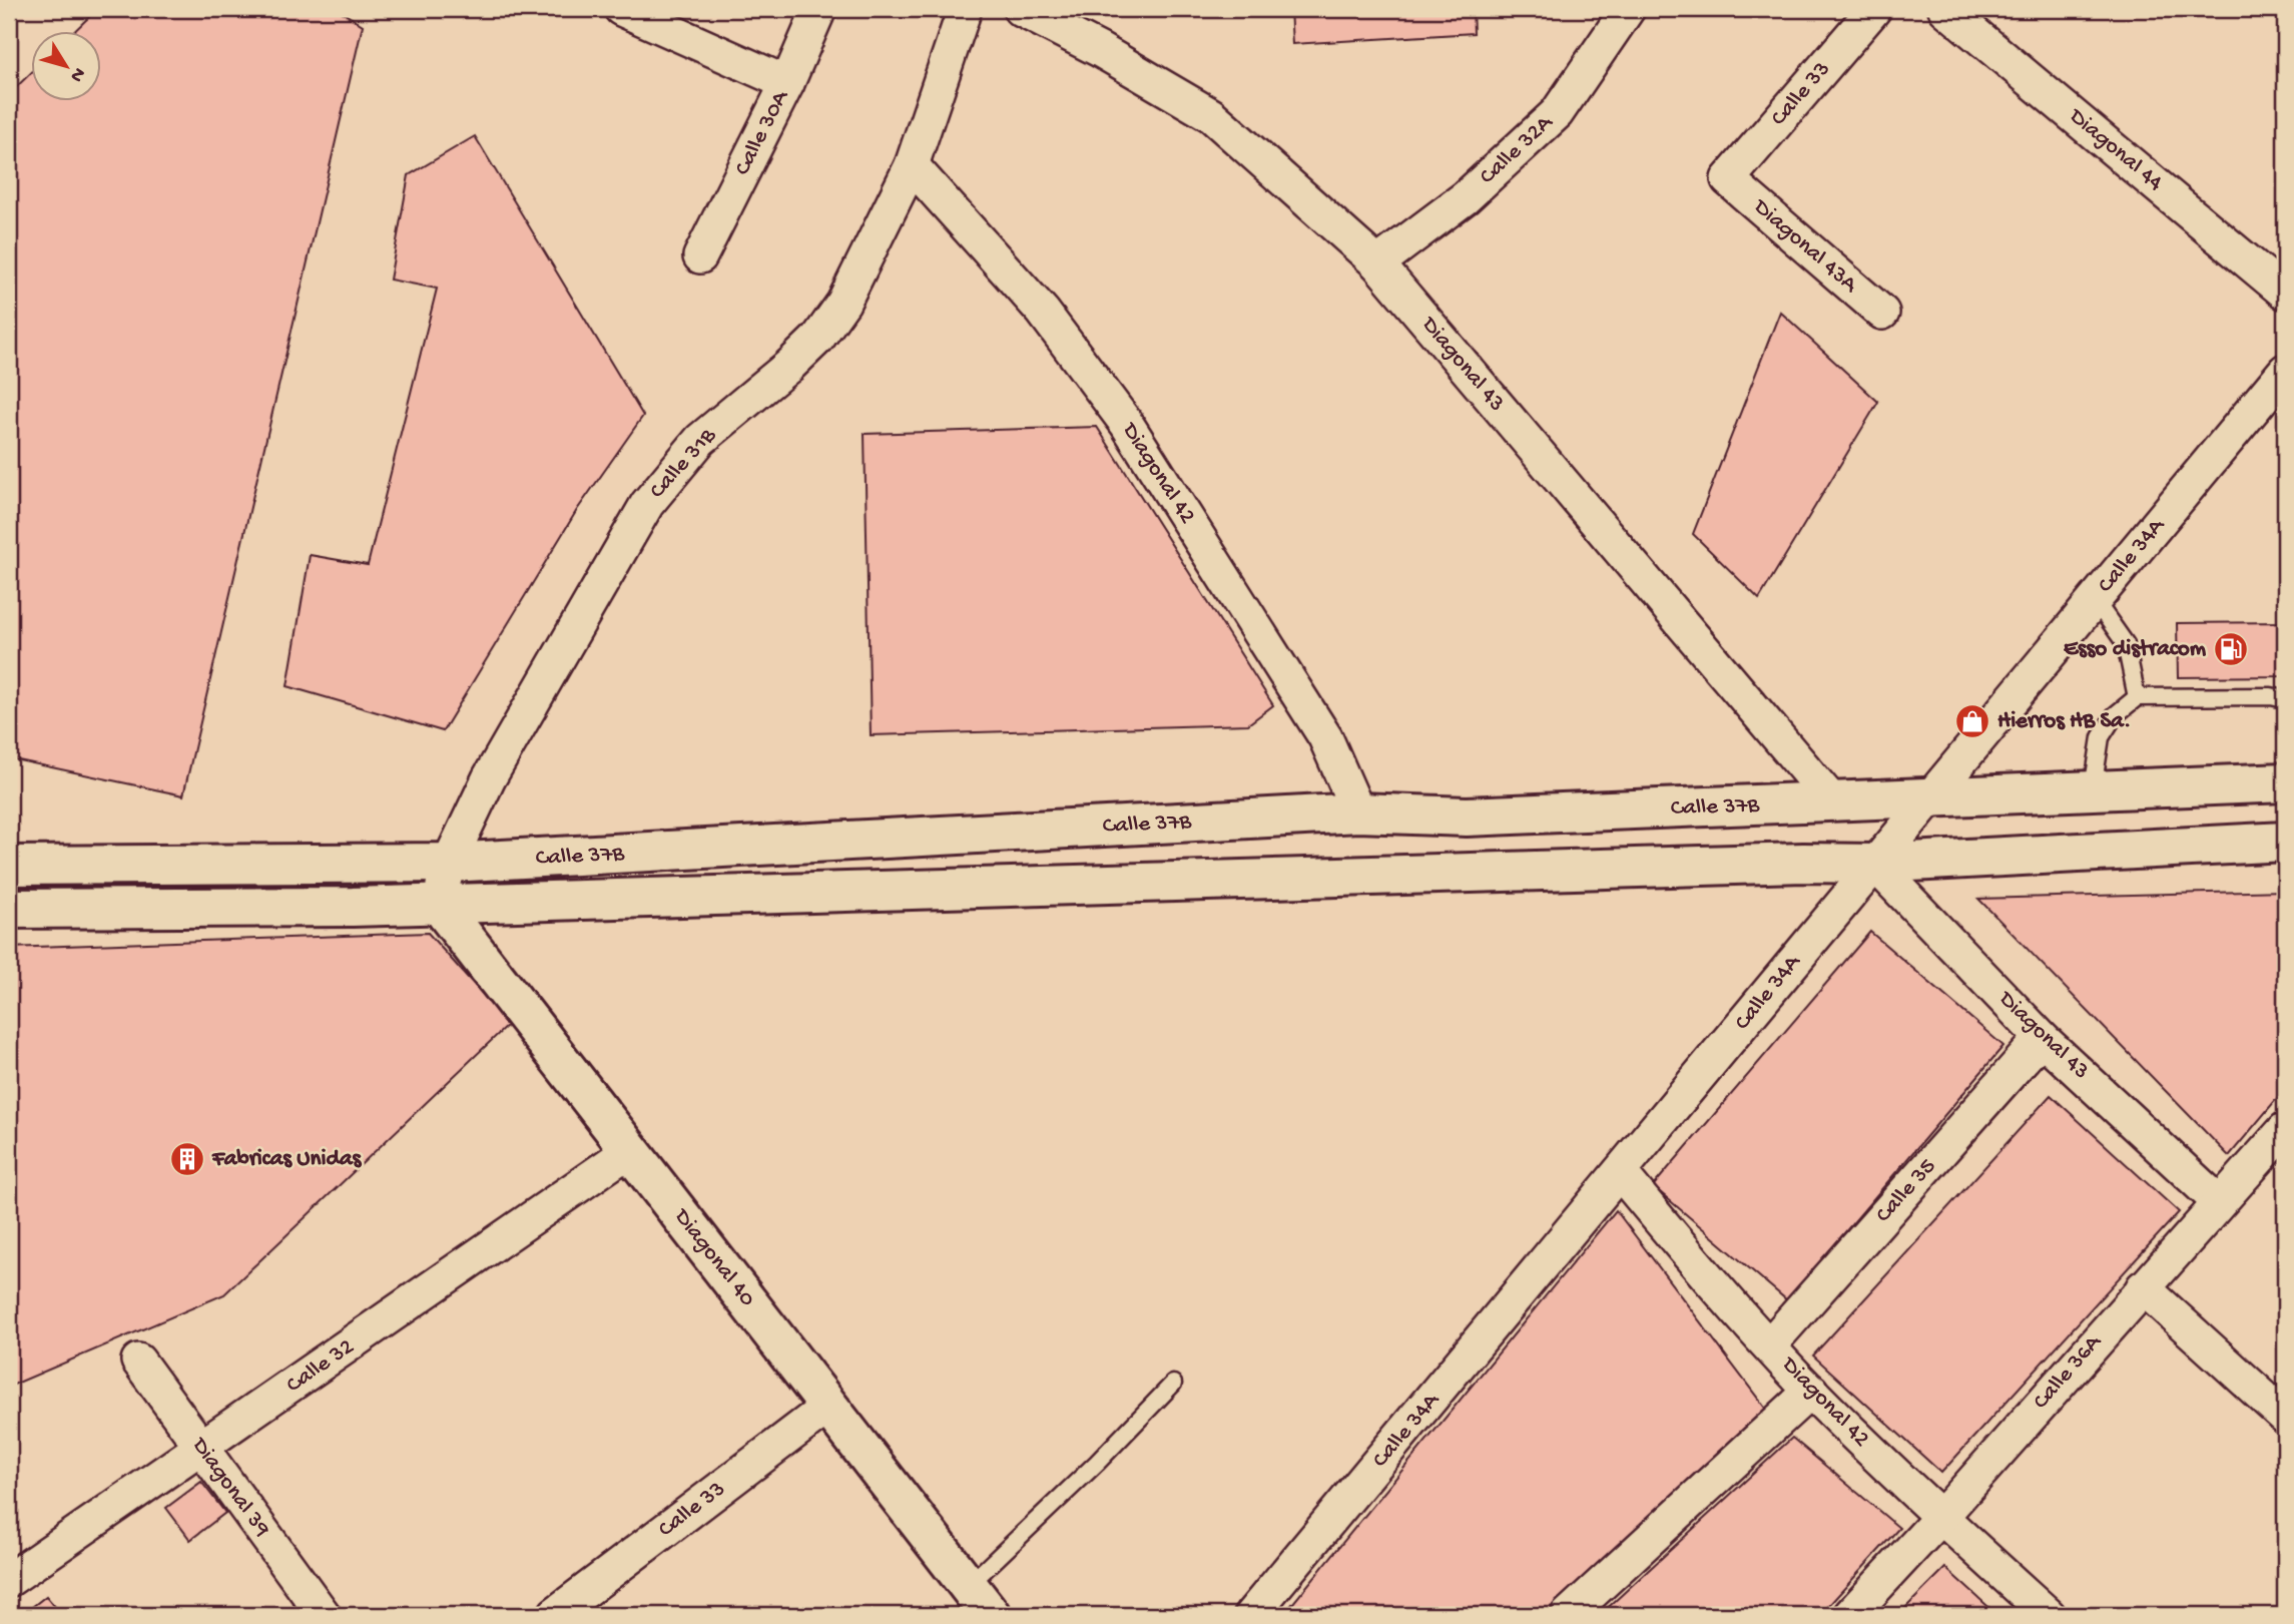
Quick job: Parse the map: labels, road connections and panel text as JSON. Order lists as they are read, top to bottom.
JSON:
{
  "streets": {
    "main road": ["Calle 37B", "Diagonal 40"],
    "street": [
      "Calle 33",
      "Calle 30A",
      "Calle 32A",
      "Diagonal 44",
      "Diagonal 43A",
      "Diagonal 43",
      "Calle 31B",
      "Diagonal 42",
      "Calle 34A",
      "Calle 35",
      "Calle 32",
      "Calle 36A",
      "Diagonal 39"
    ]
  },
  "crossings": [
    ["Calle 33", "Diagonal 43A"],
    ["Calle 33", "Diagonal 40"],
    ["Calle 32A", "Diagonal 43"],
    ["Diagonal 43", "Calle 34A"],
    ["Diagonal 43", "Calle 37B"],
    ["Diagonal 43", "Calle 35"],
    ["Diagonal 43", "Calle 36A"],
    ["Calle 31B", "Diagonal 42"],
    ["Calle 31B", "Calle 37B"],
    ["Calle 31B", "Diagonal 40"],
    ["Diagonal 42", "Calle 34A"],
    ["Diagonal 42", "Calle 37B"],
    ["Diagonal 42", "Calle 35"],
    ["Diagonal 42", "Calle 36A"],
    ["Calle 34A", "Calle 37B"],
    ["Calle 37B", "Diagonal 40"],
    ["Diagonal 40", "Calle 32"],
    ["Calle 32", "Diagonal 39"]
  ],
  "places": {
    "fuel station": ["Esso distracom"],
    "shop": ["Hierros HB Sa."],
    "building": ["Fabricas Unidas"]
  },
  "north": "bottom right"
}
